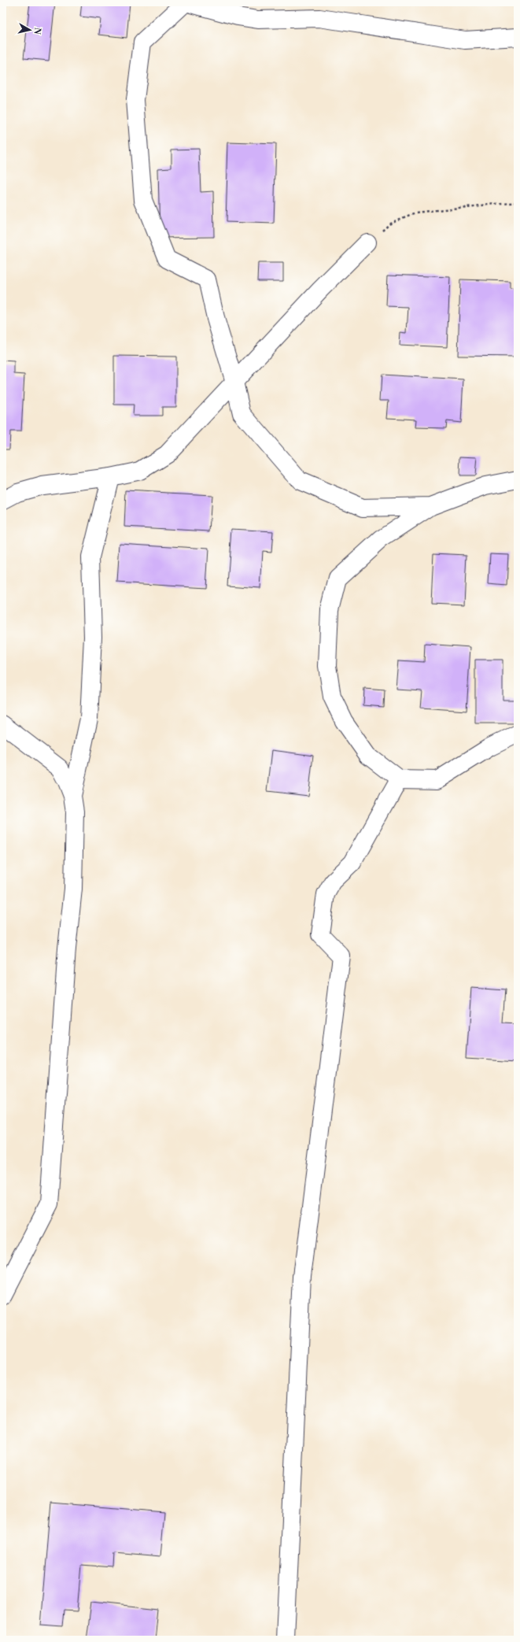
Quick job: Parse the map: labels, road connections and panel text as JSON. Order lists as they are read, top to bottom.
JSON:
{
  "north": "right"
}
